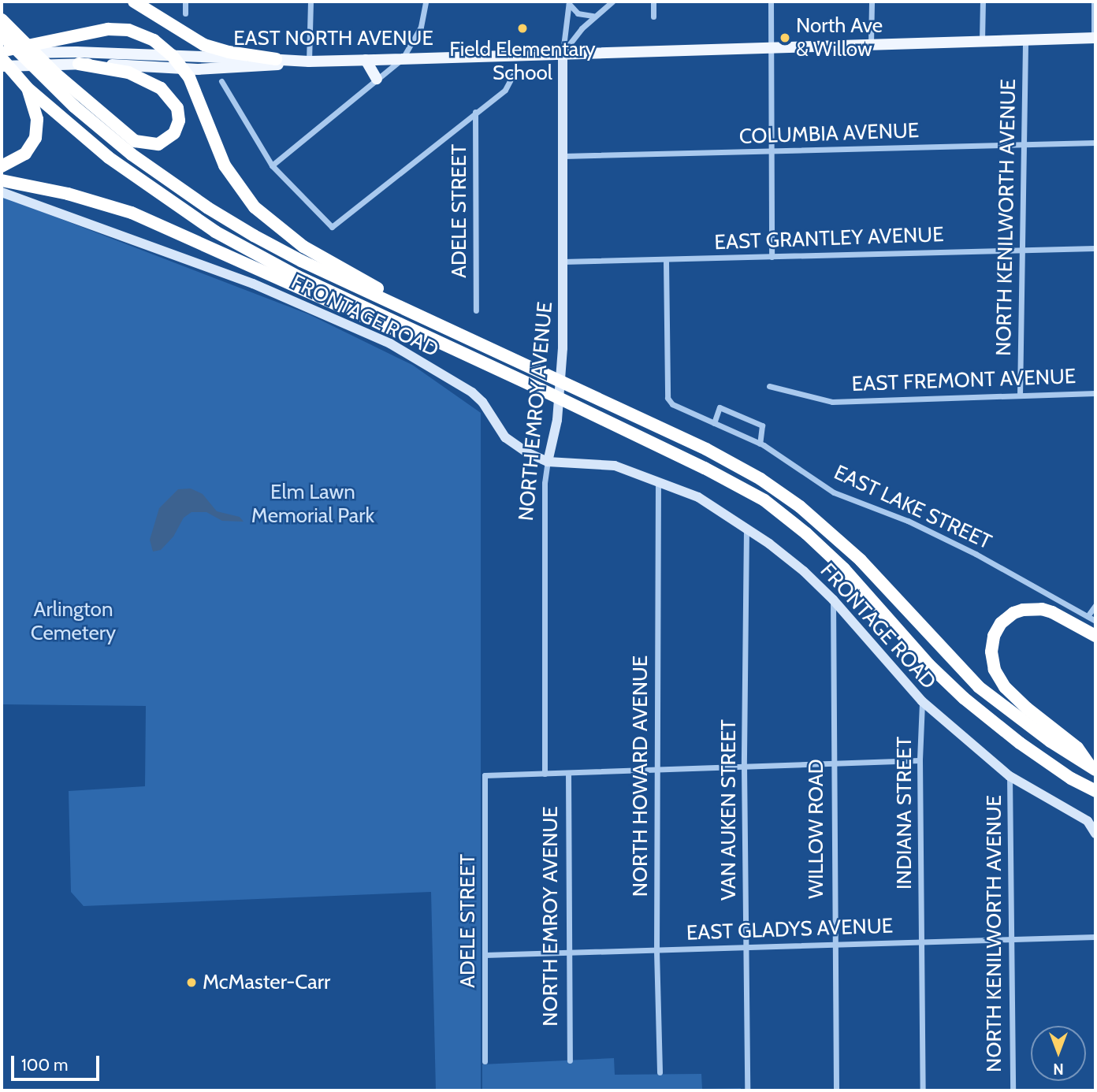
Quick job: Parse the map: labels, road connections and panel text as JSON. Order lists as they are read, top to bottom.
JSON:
{
  "streets": {
    "main road": ["EAST NORTH AVENUE"],
    "street": [
      "COLUMBIA AVENUE",
      "ADELE STREET",
      "NORTH KENILWORTH AVENUE",
      "EAST GRANTLEY AVENUE",
      "FRONTAGE ROAD",
      "EAST FREMONT AVENUE",
      "NORTH EMROY AVENUE",
      "EAST LAKE STREET",
      "NORTH HOWARD AVENUE",
      "VAN AUKEN STREET",
      "INDIANA STREET",
      "WILLOW ROAD",
      "EAST GLADYS AVENUE"
    ]
  },
  "crossings": [
    ["EAST NORTH AVENUE", "NORTH KENILWORTH AVENUE"],
    ["EAST NORTH AVENUE", "NORTH EMROY AVENUE"],
    ["COLUMBIA AVENUE", "NORTH KENILWORTH AVENUE"],
    ["COLUMBIA AVENUE", "NORTH EMROY AVENUE"],
    ["ADELE STREET", "NORTH EMROY AVENUE"],
    ["ADELE STREET", "EAST GLADYS AVENUE"],
    ["NORTH KENILWORTH AVENUE", "EAST GRANTLEY AVENUE"],
    ["NORTH KENILWORTH AVENUE", "FRONTAGE ROAD"],
    ["NORTH KENILWORTH AVENUE", "EAST FREMONT AVENUE"],
    ["NORTH KENILWORTH AVENUE", "EAST GLADYS AVENUE"],
    ["EAST GRANTLEY AVENUE", "NORTH EMROY AVENUE"],
    ["EAST GRANTLEY AVENUE", "EAST LAKE STREET"],
    ["FRONTAGE ROAD", "NORTH EMROY AVENUE"],
    ["FRONTAGE ROAD", "NORTH HOWARD AVENUE"],
    ["FRONTAGE ROAD", "VAN AUKEN STREET"],
    ["FRONTAGE ROAD", "INDIANA STREET"],
    ["FRONTAGE ROAD", "WILLOW ROAD"],
    ["NORTH EMROY AVENUE", "EAST GLADYS AVENUE"],
    ["NORTH HOWARD AVENUE", "EAST GLADYS AVENUE"],
    ["VAN AUKEN STREET", "EAST GLADYS AVENUE"],
    ["INDIANA STREET", "EAST GLADYS AVENUE"],
    ["WILLOW ROAD", "EAST GLADYS AVENUE"]
  ],
  "parks": ["Elm Lawn Memorial Park", "Arlington Cemetery"],
  "places": ["Field Elementary School", "North Ave & Willow", "McMaster-Carr"],
  "scale_bar": "100 m",
  "north": "bottom"
}
